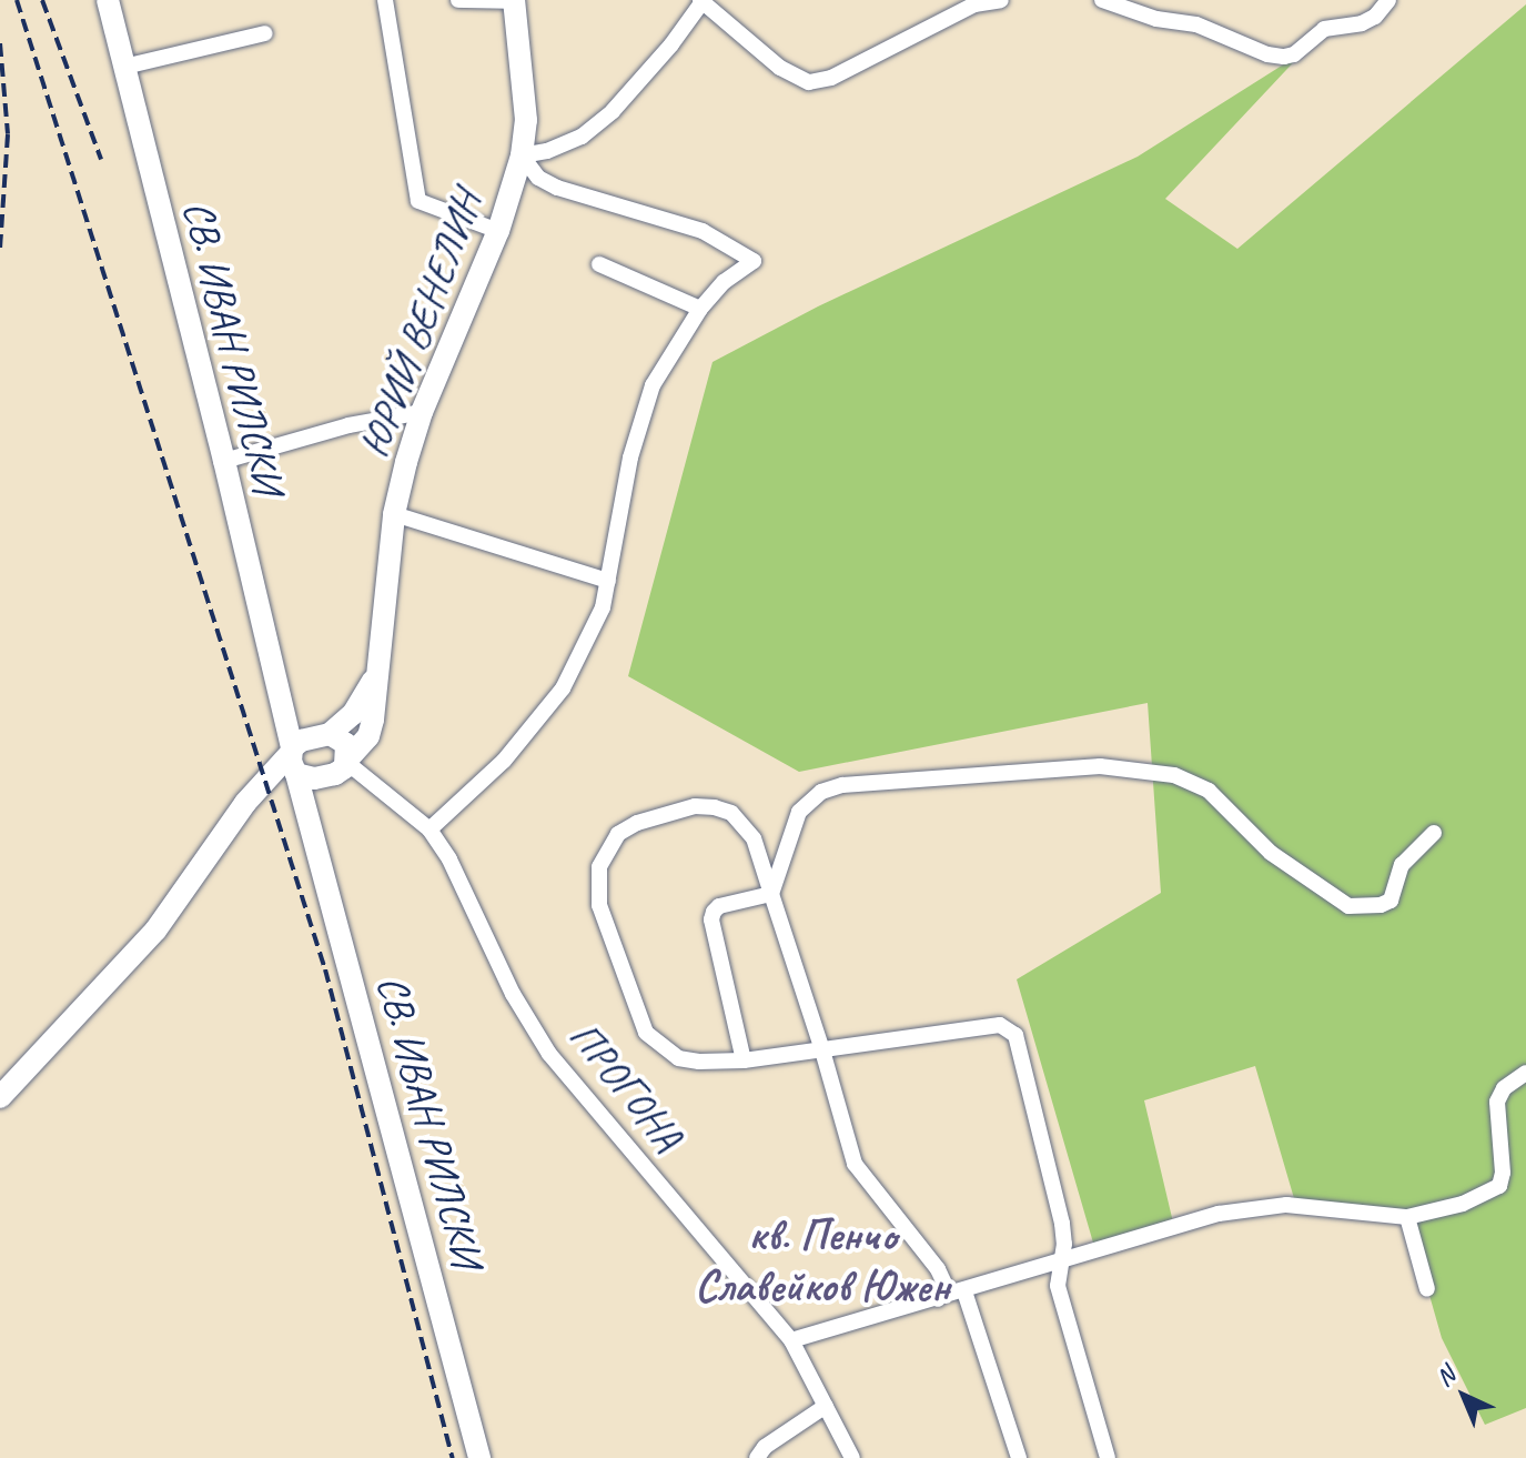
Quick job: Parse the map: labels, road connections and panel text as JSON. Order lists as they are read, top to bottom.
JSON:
{
  "streets": {
    "street": ["ЮРИЙ ВЕНЕЛИН", "СВ. ИВАН РИЛСКИ", "ПРОГОНА"]
  },
  "crossings": [
    ["ЮРИЙ ВЕНЕЛИН", "ПРОГОНА"]
  ],
  "districts": ["кв. Пенчо Славейков Южен"],
  "north": "top left"
}
